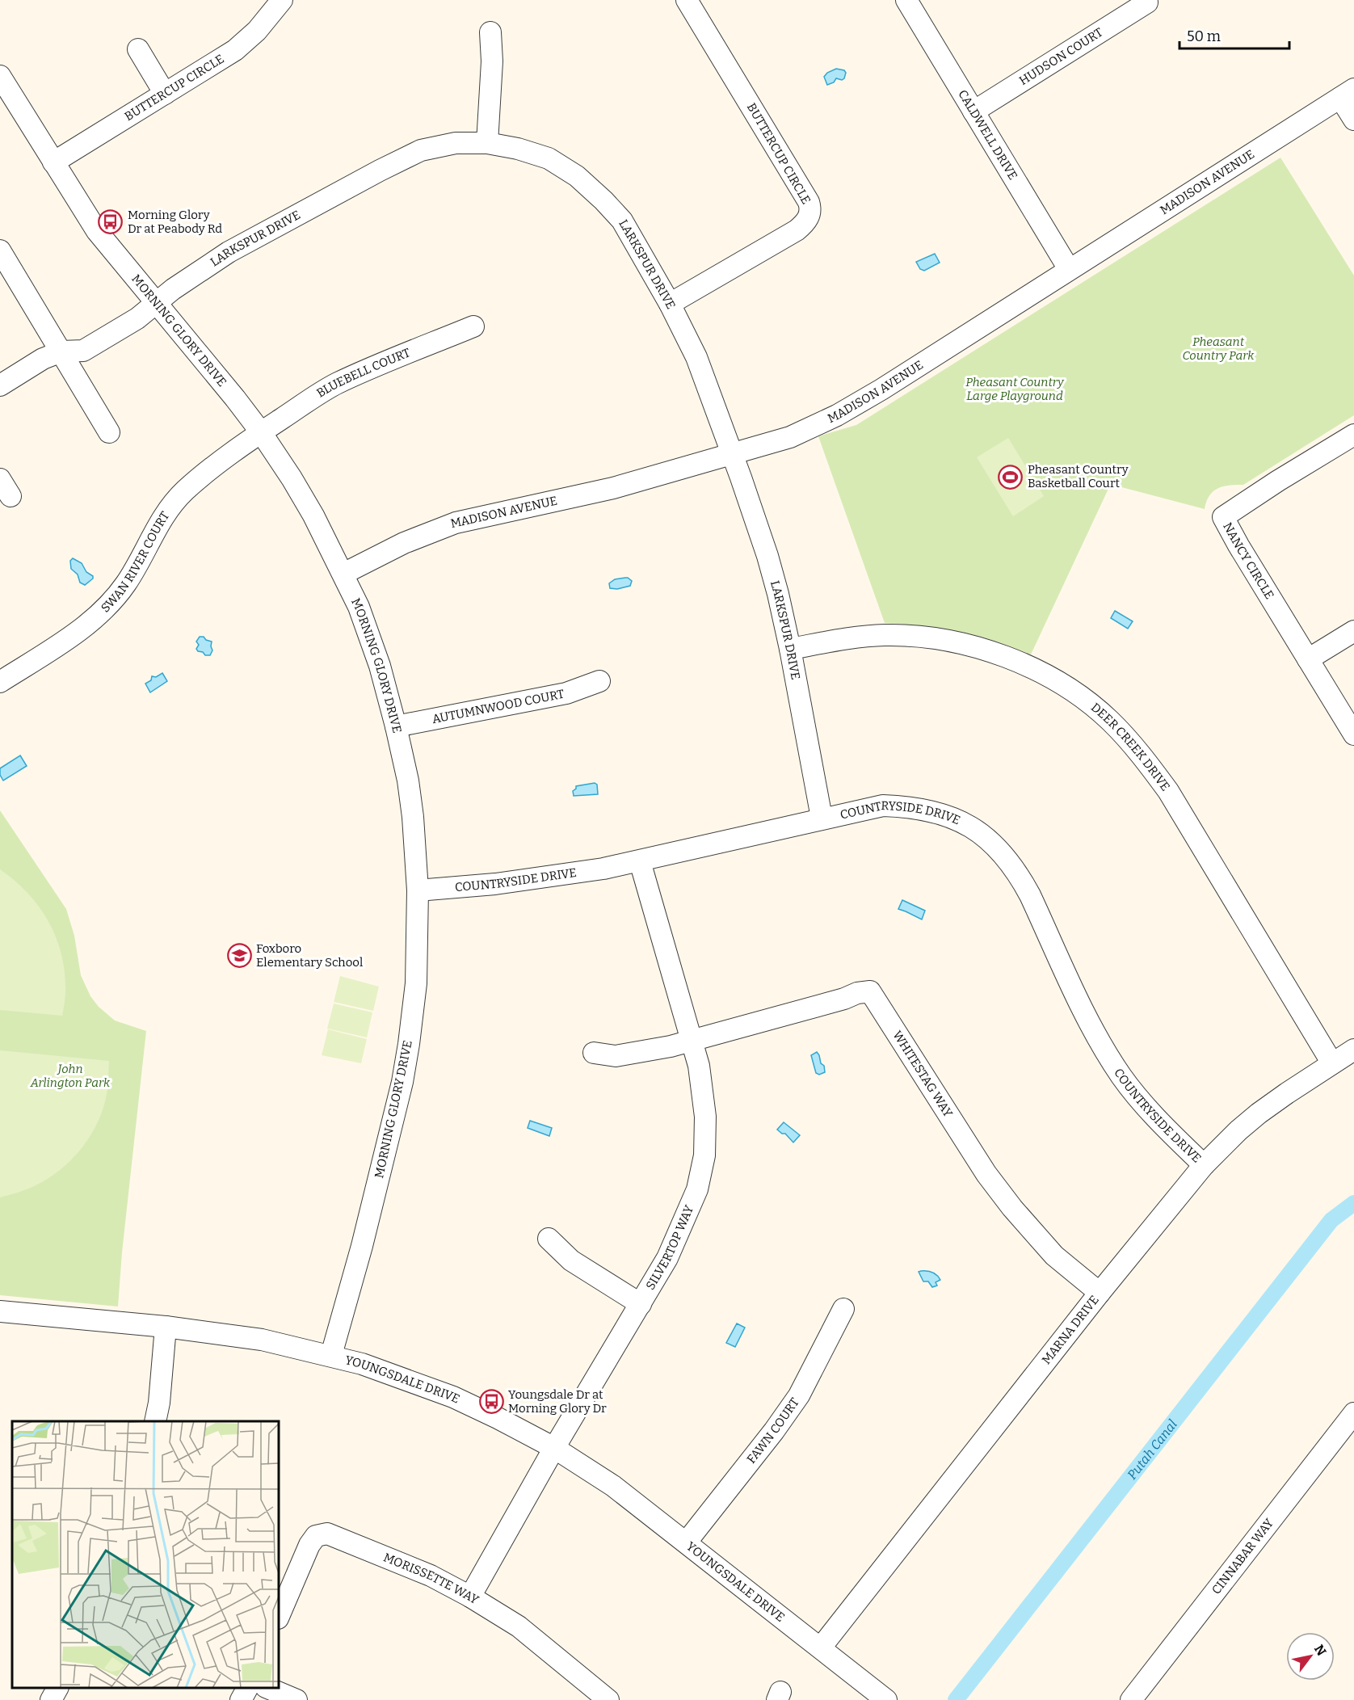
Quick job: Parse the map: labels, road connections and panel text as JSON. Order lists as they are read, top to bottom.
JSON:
{
  "streets": {
    "street": [
      "HUDSON COURT",
      "BUTTERCUP CIRCLE",
      "CALDWELL DRIVE",
      "MADISON AVENUE",
      "LARKSPUR DRIVE",
      "MORNING GLORY DRIVE",
      "BLUEBELL COURT",
      "NANCY CIRCLE",
      "SWAN RIVER COURT",
      "AUTUMNWOOD COURT",
      "DEER CREEK DRIVE",
      "COUNTRYSIDE DRIVE",
      "WHITESTAG WAY",
      "SILVERTOP WAY",
      "MARNA DRIVE",
      "YOUNGSDALE DRIVE",
      "FAWN COURT",
      "CINNABAR WAY",
      "MORISSETTE WAY"
    ]
  },
  "crossings": [
    ["HUDSON COURT", "CALDWELL DRIVE"],
    ["BUTTERCUP CIRCLE", "LARKSPUR DRIVE"],
    ["BUTTERCUP CIRCLE", "MORNING GLORY DRIVE"],
    ["CALDWELL DRIVE", "MADISON AVENUE"],
    ["MADISON AVENUE", "LARKSPUR DRIVE"],
    ["MADISON AVENUE", "MORNING GLORY DRIVE"],
    ["LARKSPUR DRIVE", "MORNING GLORY DRIVE"],
    ["LARKSPUR DRIVE", "DEER CREEK DRIVE"],
    ["LARKSPUR DRIVE", "COUNTRYSIDE DRIVE"],
    ["MORNING GLORY DRIVE", "BLUEBELL COURT"],
    ["MORNING GLORY DRIVE", "SWAN RIVER COURT"],
    ["MORNING GLORY DRIVE", "AUTUMNWOOD COURT"],
    ["MORNING GLORY DRIVE", "COUNTRYSIDE DRIVE"],
    ["MORNING GLORY DRIVE", "YOUNGSDALE DRIVE"],
    ["BLUEBELL COURT", "SWAN RIVER COURT"],
    ["DEER CREEK DRIVE", "MARNA DRIVE"],
    ["COUNTRYSIDE DRIVE", "SILVERTOP WAY"],
    ["COUNTRYSIDE DRIVE", "MARNA DRIVE"],
    ["WHITESTAG WAY", "SILVERTOP WAY"],
    ["WHITESTAG WAY", "MARNA DRIVE"],
    ["SILVERTOP WAY", "YOUNGSDALE DRIVE"],
    ["SILVERTOP WAY", "MORISSETTE WAY"],
    ["MARNA DRIVE", "YOUNGSDALE DRIVE"],
    ["YOUNGSDALE DRIVE", "FAWN COURT"]
  ],
  "water": ["Putah Canal"],
  "parks": ["Pheasant Country Park", "Pheasant Country Large Playground", "John Arlington Park"],
  "places": {
    "bus stop": ["Morning Glory Dr at Peabody Rd", "Youngsdale Dr at Morning Glory Dr"],
    "sports": ["Pheasant Country Basketball Court"],
    "school or university": ["Foxboro Elementary School"]
  },
  "scale_bar": "50 m",
  "north": "top right"
}
